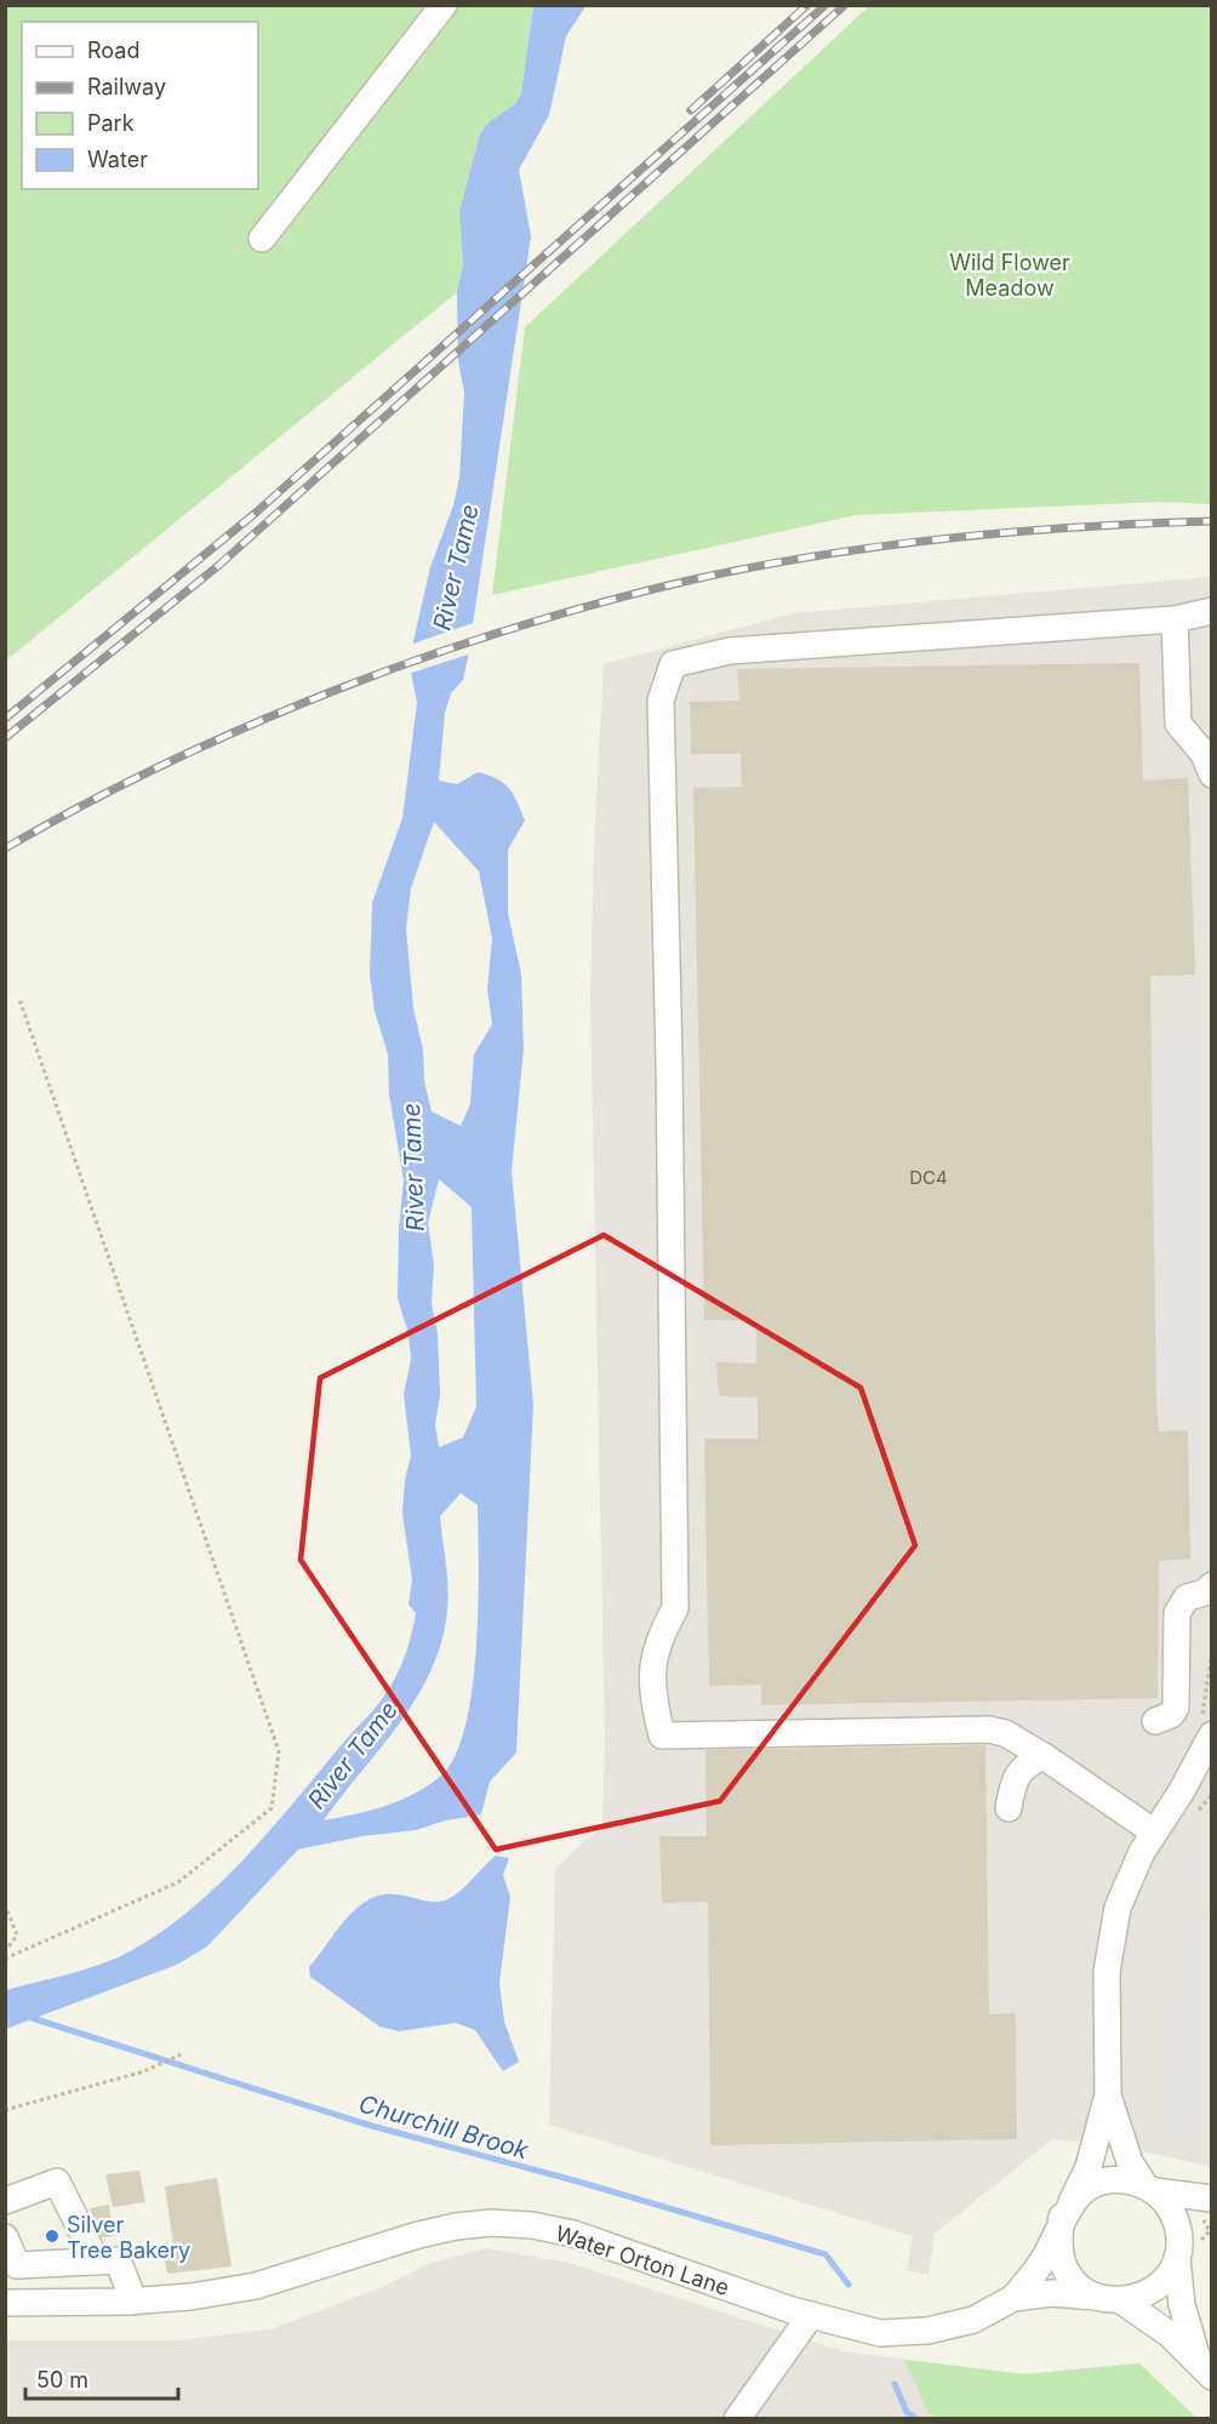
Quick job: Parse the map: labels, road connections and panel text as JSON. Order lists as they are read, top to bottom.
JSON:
{
  "streets": {
    "street": ["Water Orton Lane"]
  },
  "water": ["River Tame", "Churchill Brook"],
  "parks": ["Wild Flower Meadow"],
  "places": ["Silver Tree Bakery"],
  "house_numbers": ["DC4"],
  "legend": [
    "Road",
    "Railway",
    "Park",
    "Water"
  ],
  "scale_bar": "50 m"
}
